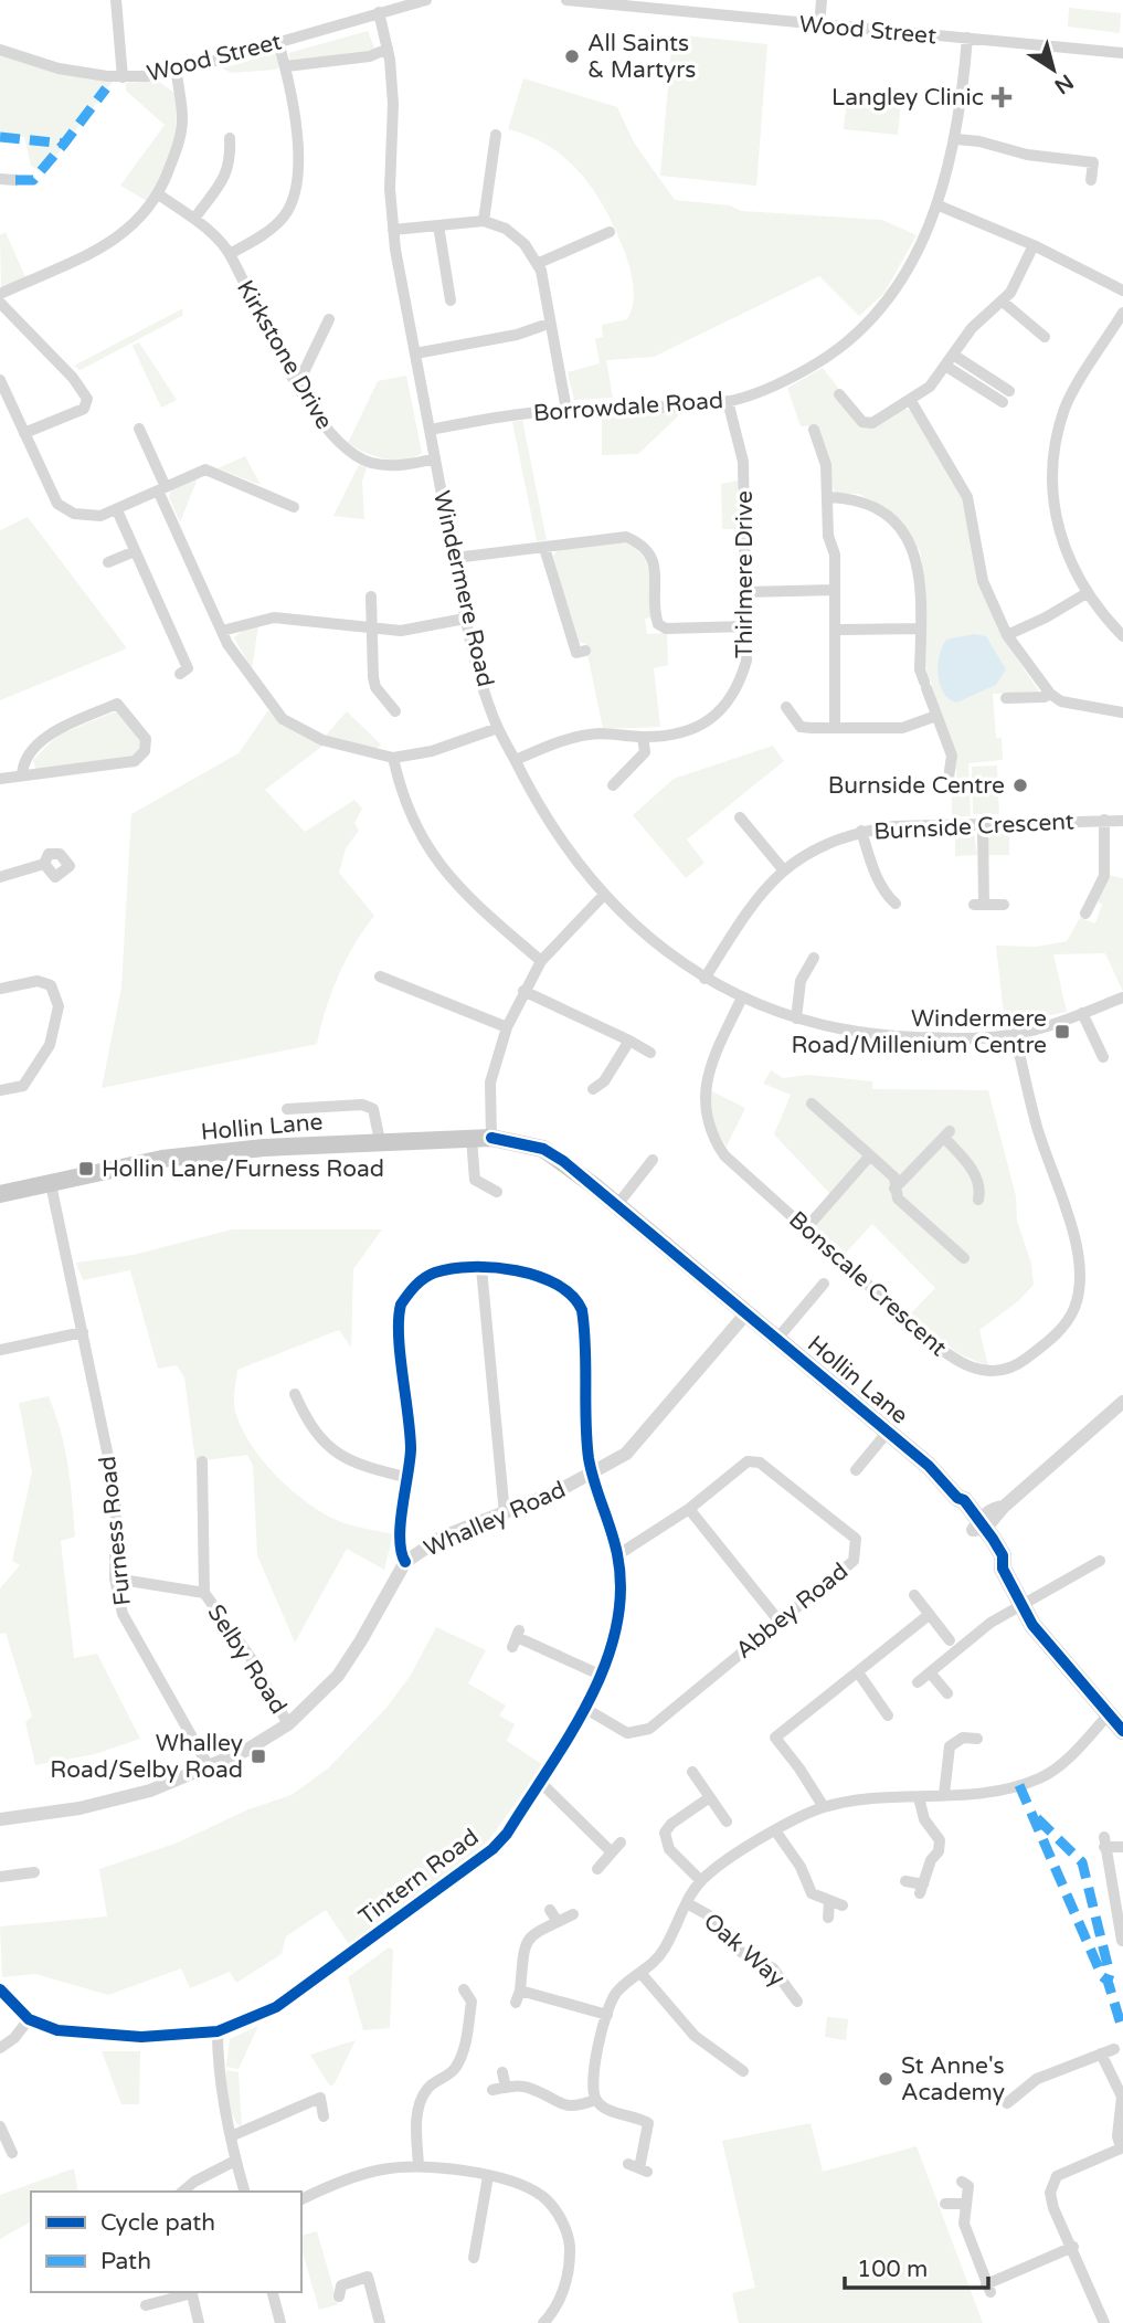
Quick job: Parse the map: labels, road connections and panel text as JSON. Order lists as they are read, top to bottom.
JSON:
{
  "streets": {
    "main road": ["Hollin Lane"],
    "street": [
      "Wood Street",
      "Kirkstone Drive",
      "Borrowdale Road",
      "Thirlmere Drive",
      "Windermere Road",
      "Burnside Crescent",
      "Bonscale Crescent",
      "Whalley Road",
      "Furness Road",
      "Abbey Road",
      "Selby Road",
      "Tintern Road",
      "Oak Way"
    ]
  },
  "crossings": [
    ["Wood Street", "Borrowdale Road"],
    ["Wood Street", "Windermere Road"],
    ["Kirkstone Drive", "Windermere Road"],
    ["Borrowdale Road", "Thirlmere Drive"],
    ["Borrowdale Road", "Windermere Road"],
    ["Thirlmere Drive", "Windermere Road"],
    ["Windermere Road", "Burnside Crescent"],
    ["Windermere Road", "Bonscale Crescent"],
    ["Hollin Lane", "Whalley Road"],
    ["Hollin Lane", "Furness Road"],
    ["Whalley Road", "Furness Road"],
    ["Whalley Road", "Selby Road"],
    ["Whalley Road", "Tintern Road"],
    ["Furness Road", "Selby Road"],
    ["Abbey Road", "Tintern Road"]
  ],
  "places": {
    "other": ["All Saints & Martyrs", "Burnside Centre", "St Anne's Academy"],
    "health": ["Langley Clinic"],
    "transit": ["Windermere Road/Millenium Centre", "Hollin Lane/Furness Road", "Whalley Road/Selby Road"]
  },
  "legend": ["Cycle path", "Path"],
  "scale_bar": "100 m",
  "north": "bottom right"
}
